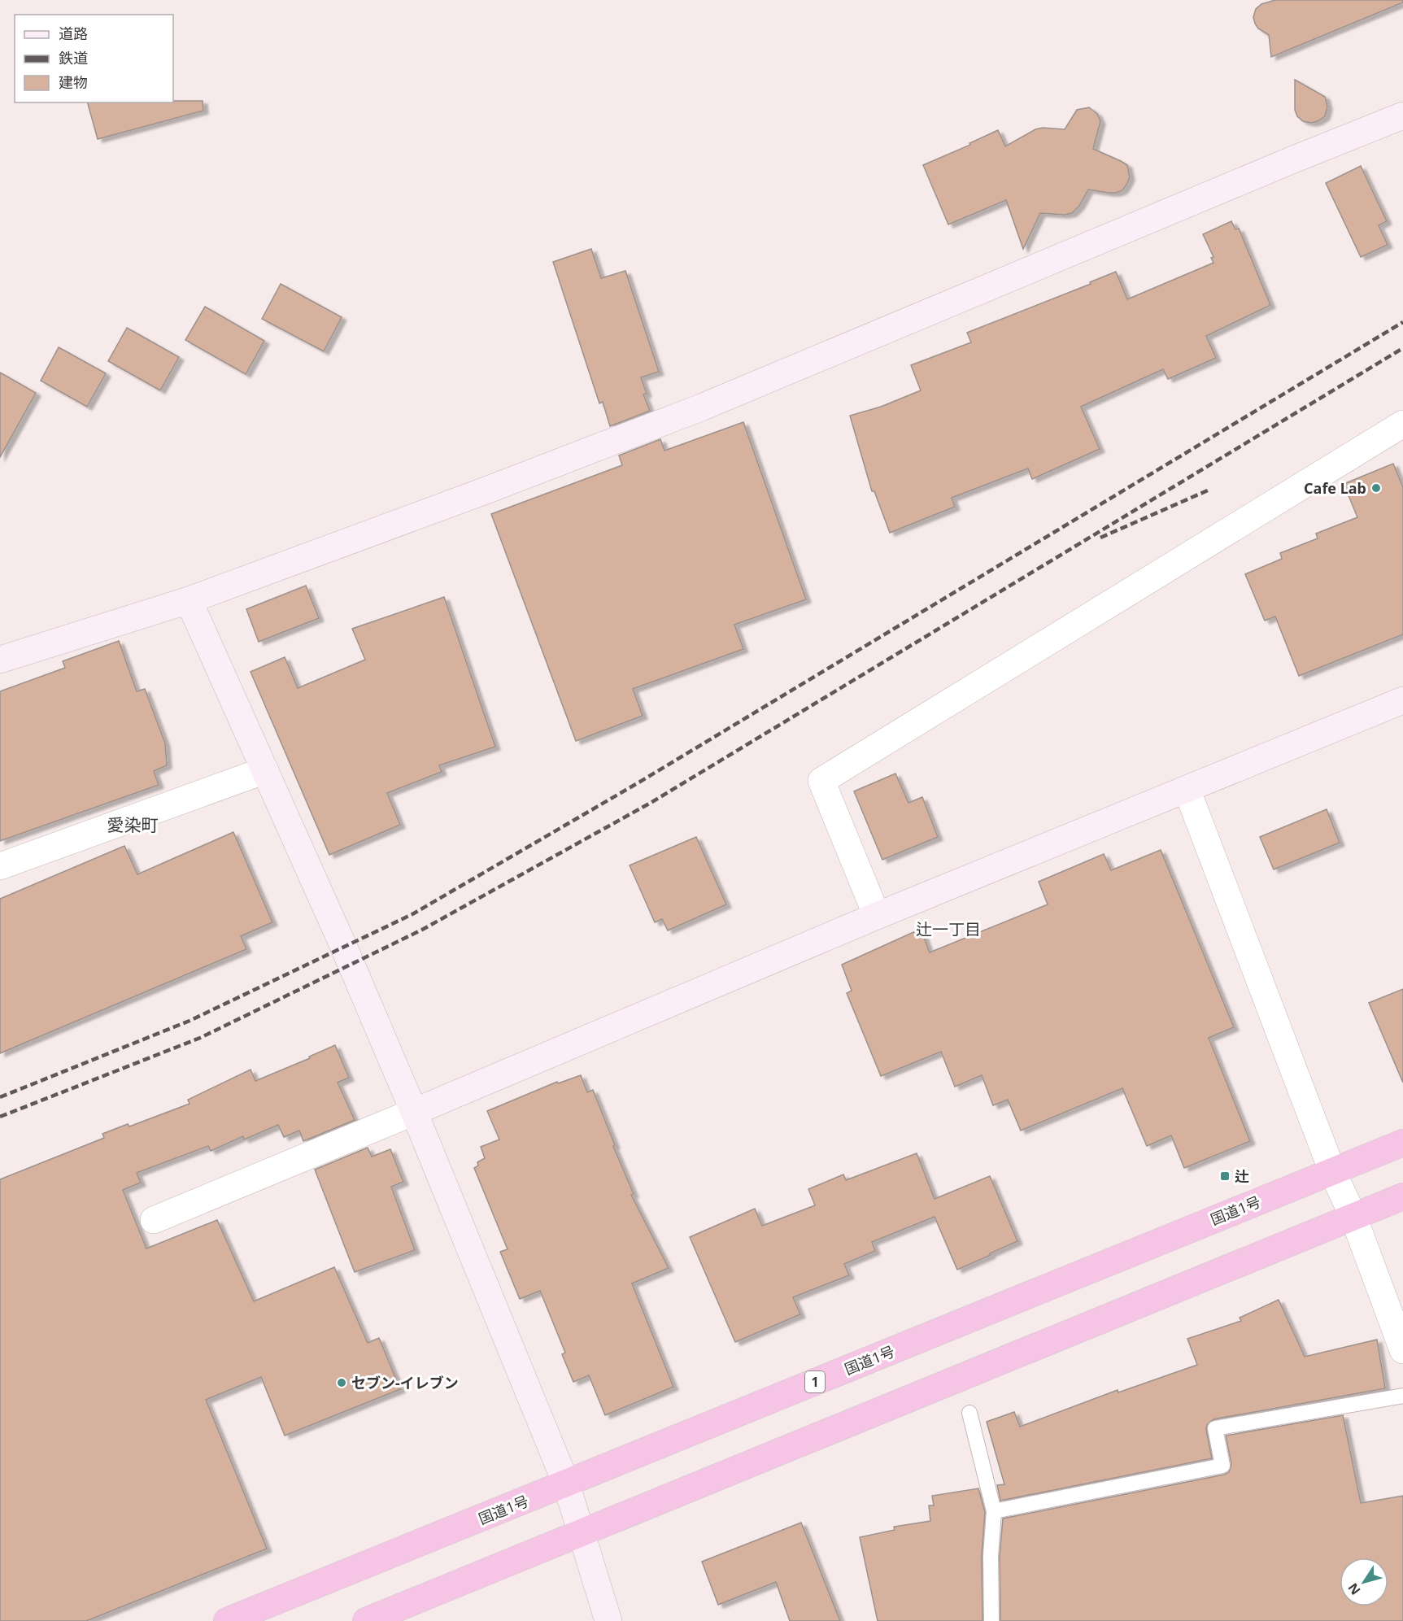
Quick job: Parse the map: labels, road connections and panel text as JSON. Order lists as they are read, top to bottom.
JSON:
{
  "streets": {
    "highway": ["国道1号", "1"]
  },
  "districts": ["愛染町", "辻一丁目"],
  "places": {
    "other": ["Cafe Lab", "セブン-イレブン"],
    "transit": ["辻"]
  },
  "legend": ["道路", "鉄道", "建物"],
  "north": "bottom left"
}
